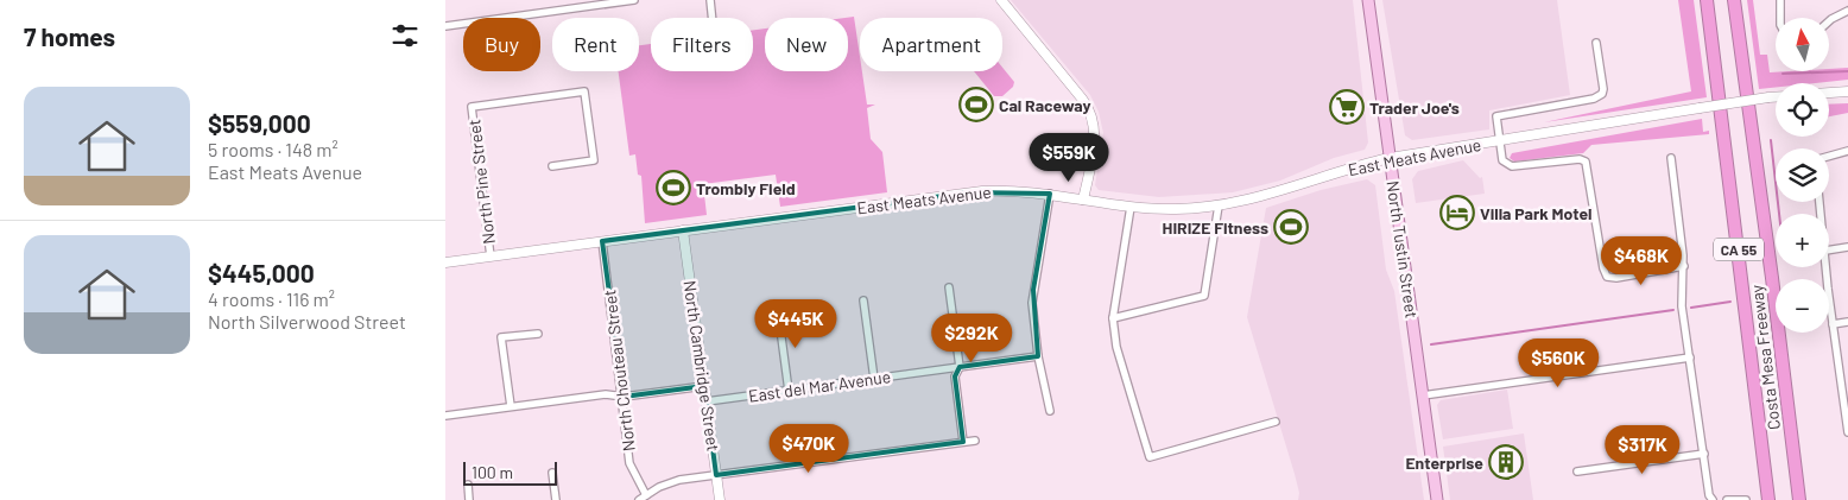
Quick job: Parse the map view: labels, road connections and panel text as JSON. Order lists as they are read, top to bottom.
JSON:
{
  "streets": {
    "highway": ["CA 55", "Costa Mesa Freeway"],
    "main road": ["North Tustin Street"],
    "street": [
      "East Meats Avenue",
      "North Pine Street",
      "North Cambridge Street",
      "North Chouteau Street",
      "East del Mar Avenue"
    ]
  },
  "crossings": [
    ["East Meats Avenue", "North Pine Street"],
    ["East Meats Avenue", "North Tustin Street"],
    ["East Meats Avenue", "North Cambridge Street"],
    ["East Meats Avenue", "North Chouteau Street"],
    ["North Cambridge Street", "East del Mar Avenue"]
  ],
  "places": {
    "sports": ["Cal Raceway", "Trombly Field", "HIRIZE Fitness"],
    "supermarket": ["Trader Joe's"],
    "hotel": ["Villa Park Motel"],
    "building": ["Enterprise"]
  },
  "scale_bar": "100 m",
  "north": "top",
  "page": {
    "heading": "7 homes",
    "map_buttons": ["+", "−"],
    "chip": [
      "Buy",
      "Rent",
      "Filters",
      "New",
      "Apartment"
    ],
    "list": [
      {
        "name": "$559,000",
        "note": "5 rooms · 148 m² · East Meats Avenue"
      },
      {
        "name": "$445,000",
        "note": "4 rooms · 116 m² · North Silverwood Street"
      }
    ],
    "price": [
      "$559K",
      "$468K",
      "$445K",
      "$292K",
      "$560K",
      "$470K",
      "$317K"
    ],
    "scale": "100 m"
  }
}
